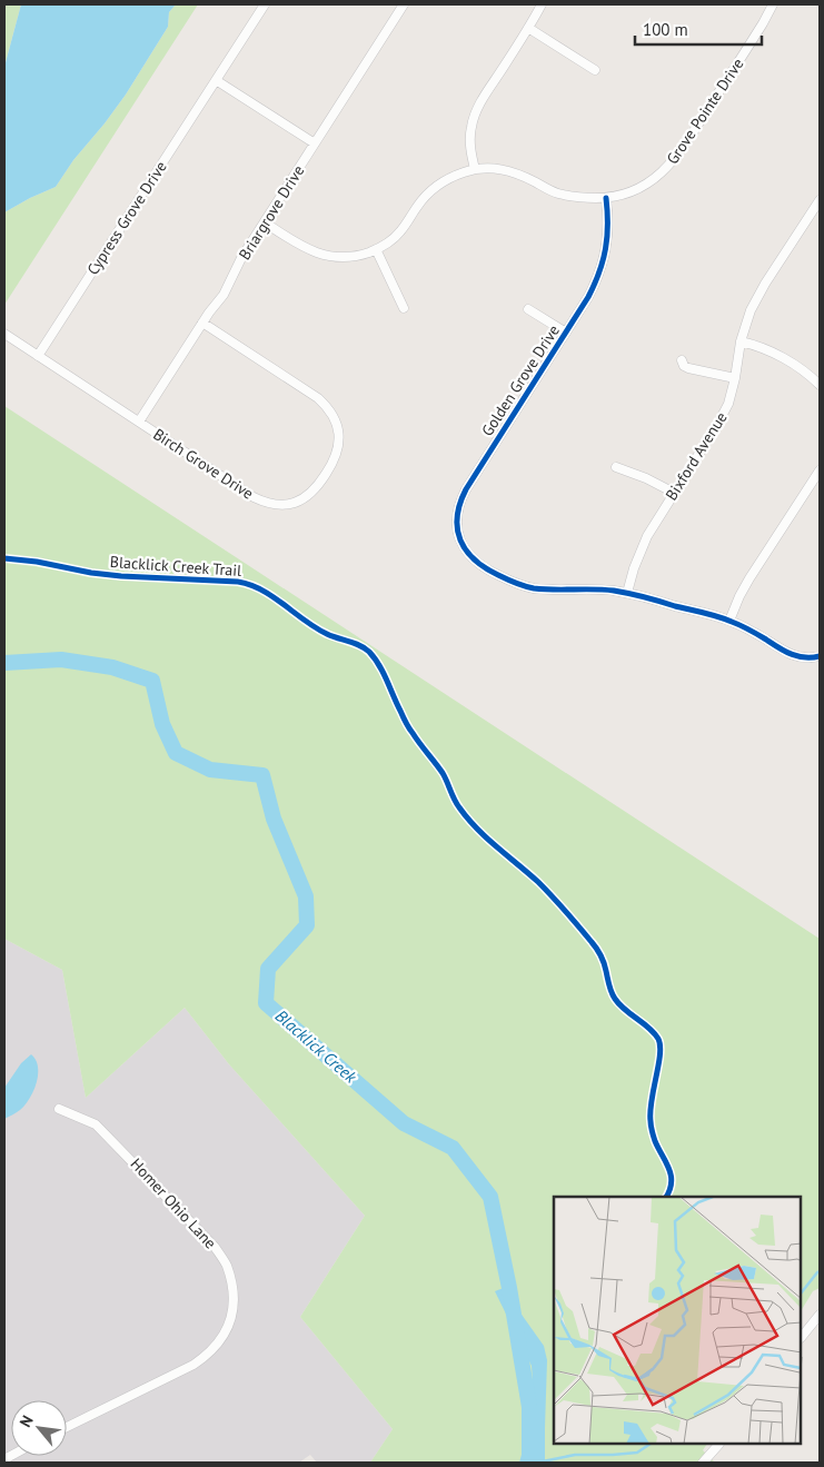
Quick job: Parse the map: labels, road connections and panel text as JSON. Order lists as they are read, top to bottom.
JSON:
{
  "streets": {
    "street": [
      "Grove Pointe Drive",
      "Briargrove Drive",
      "Cypress Grove Drive",
      "Golden Grove Drive",
      "Bixford Avenue",
      "Birch Grove Drive",
      "Homer Ohio Lane"
    ],
    "cycle path": ["Blacklick Creek Trail"]
  },
  "crossings": [
    ["Grove Pointe Drive", "Briargrove Drive"],
    ["Grove Pointe Drive", "Golden Grove Drive"],
    ["Briargrove Drive", "Birch Grove Drive"],
    ["Cypress Grove Drive", "Birch Grove Drive"],
    ["Golden Grove Drive", "Bixford Avenue"]
  ],
  "water": ["Blacklick Creek"],
  "scale_bar": "100 m",
  "north": "top left"
}
